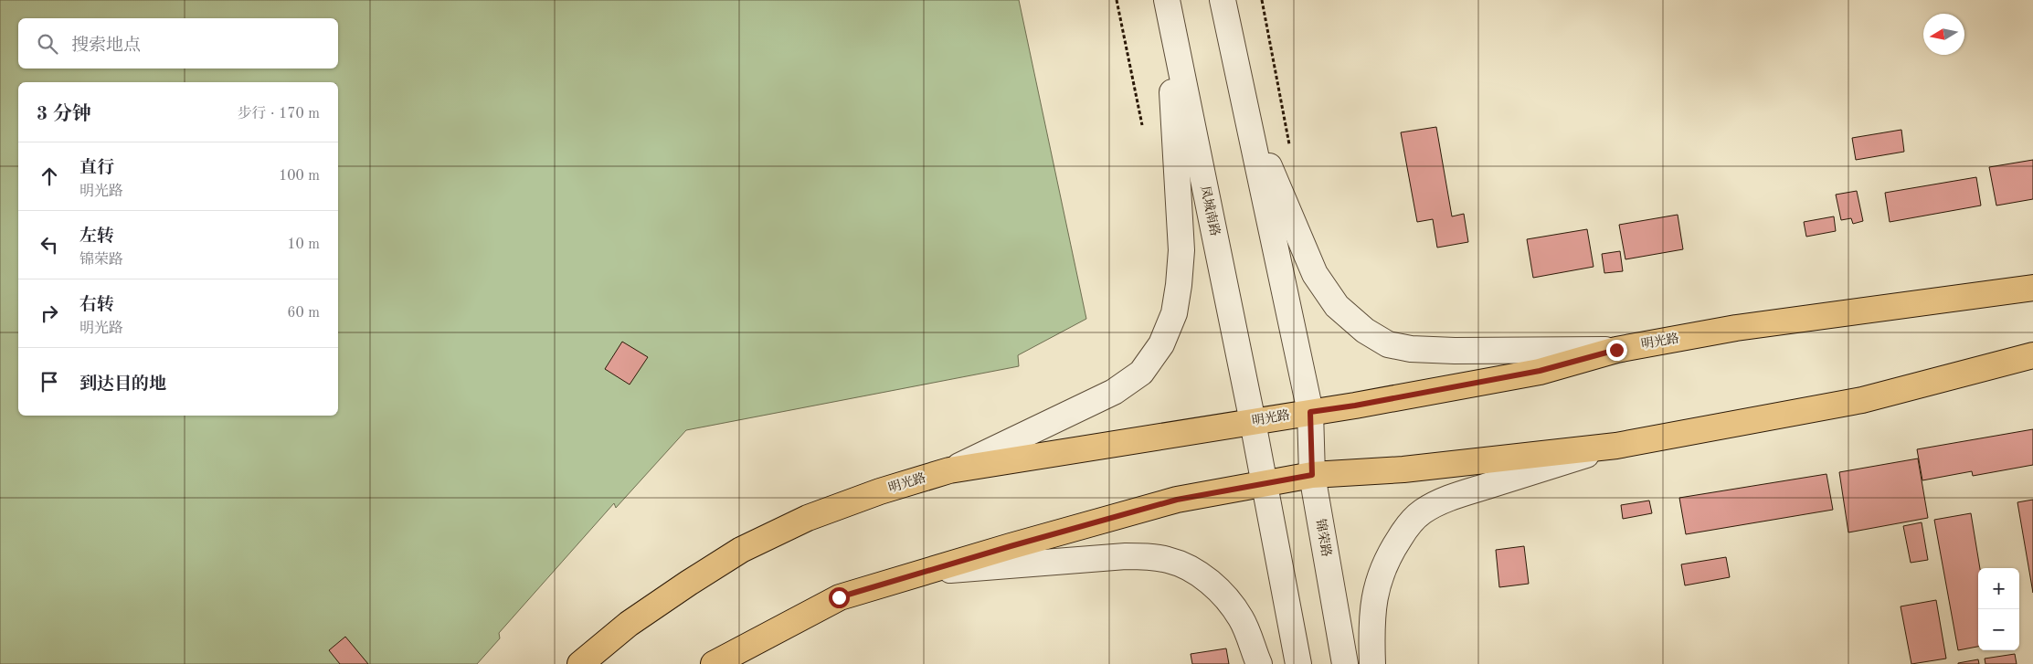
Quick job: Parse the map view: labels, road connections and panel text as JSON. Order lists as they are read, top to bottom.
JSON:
{
  "streets": {
    "main road": ["明光路"],
    "street": ["凤城南路", "锦荣路"]
  },
  "crossings": [
    ["凤城南路", "明光路"],
    ["明光路", "锦荣路"]
  ],
  "north": "left",
  "page": {
    "search": "搜索地点",
    "heading": ["3 分钟", "步行 · 170 m"],
    "list": [
      ["直行", "明光路", "100 m"],
      ["左转", "锦荣路", "10 m"],
      ["右转", "明光路", "60 m"],
      "到达目的地"
    ],
    "map_buttons": ["+", "−"]
  }
}
